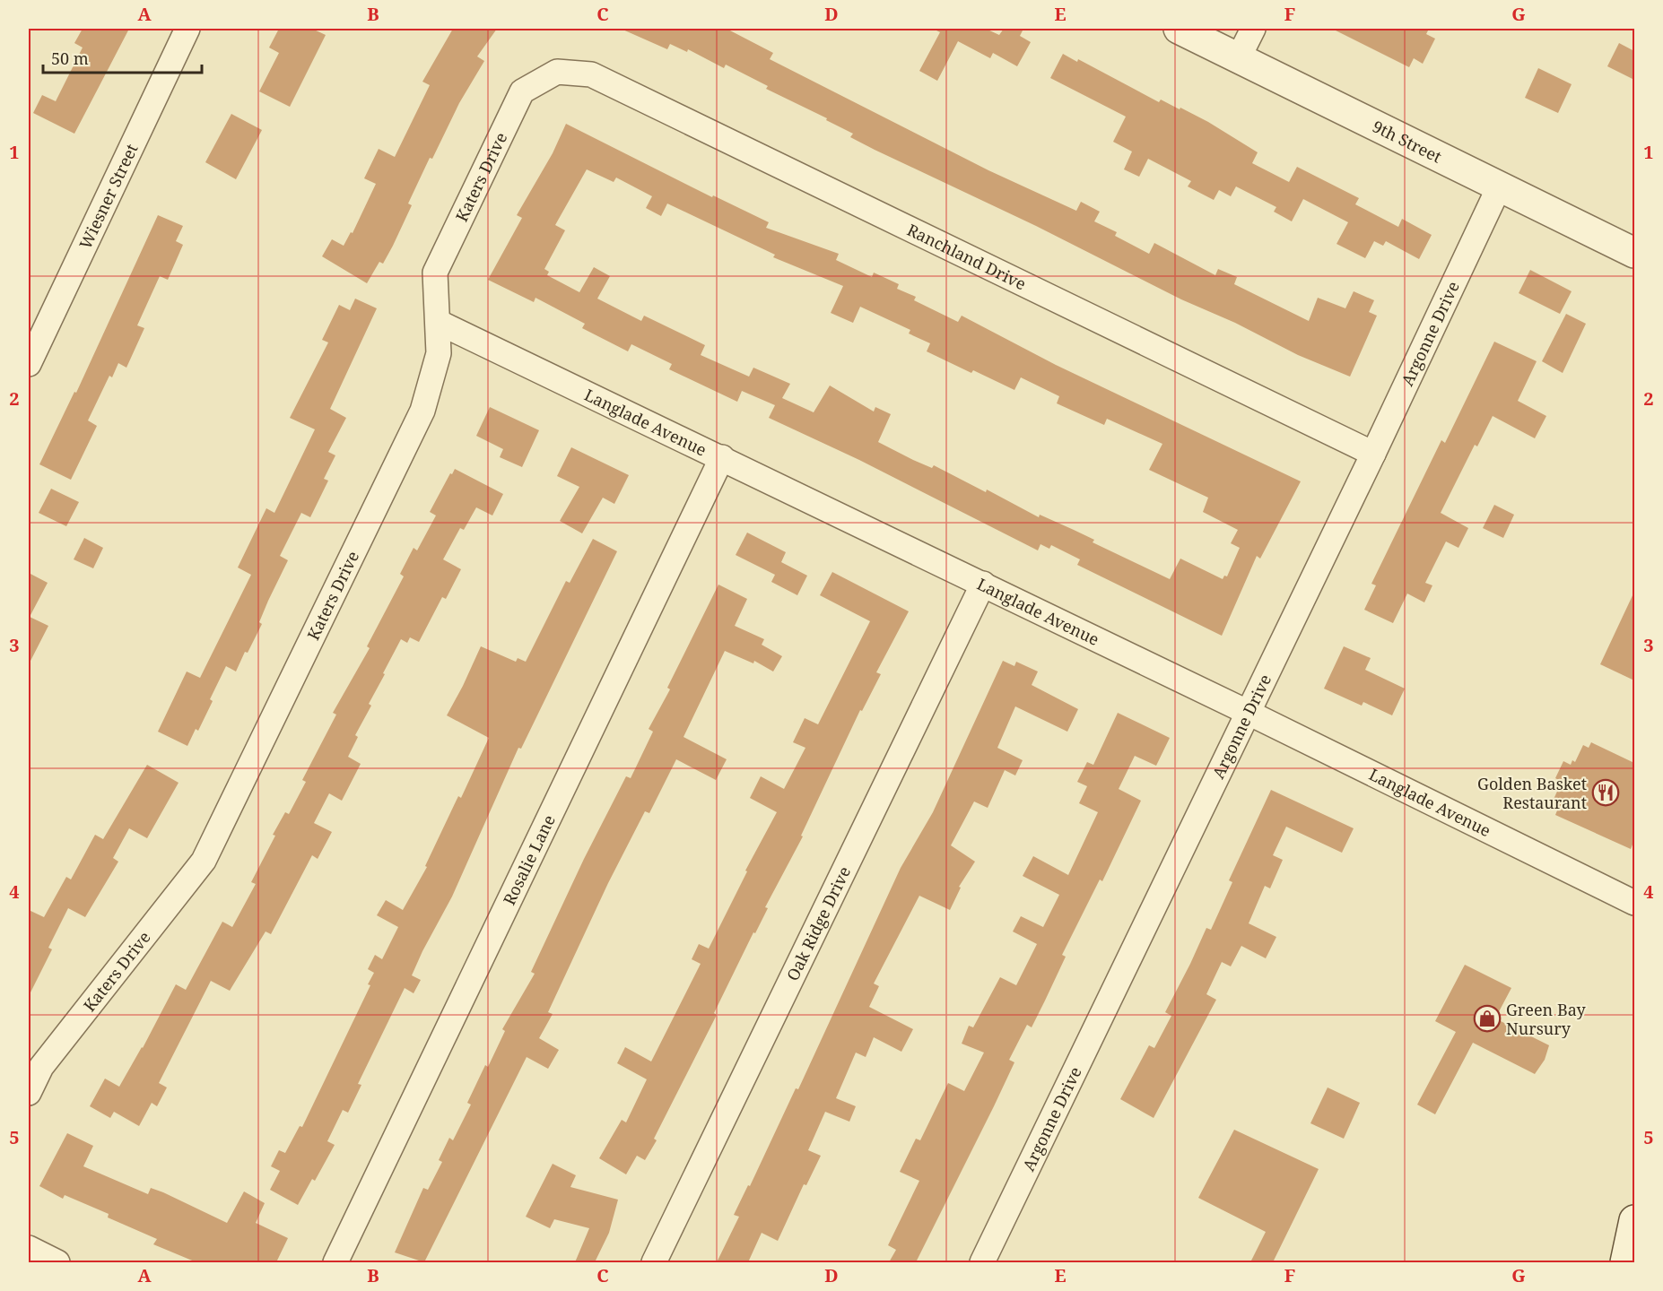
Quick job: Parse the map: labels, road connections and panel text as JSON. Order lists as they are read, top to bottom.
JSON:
{
  "streets": {
    "street": [
      "9th Street",
      "Katers Drive",
      "Wiesner Street",
      "Ranchland Drive",
      "Argonne Drive",
      "Langlade Avenue",
      "Rosalie Lane",
      "Oak Ridge Drive"
    ]
  },
  "crossings": [
    ["9th Street", "Argonne Drive"],
    ["Katers Drive", "Ranchland Drive"],
    ["Katers Drive", "Langlade Avenue"],
    ["Ranchland Drive", "Argonne Drive"],
    ["Argonne Drive", "Langlade Avenue"],
    ["Langlade Avenue", "Rosalie Lane"],
    ["Langlade Avenue", "Oak Ridge Drive"]
  ],
  "places": {
    "restaurant": ["Golden Basket Restaurant"],
    "shop": ["Green Bay Nursury"]
  },
  "scale_bar": "50 m",
  "grid": {
    "columns": [
      "A",
      "B",
      "C",
      "D",
      "E",
      "F",
      "G"
    ],
    "rows": [
      "1",
      "2",
      "3",
      "4",
      "5"
    ]
  }
}
